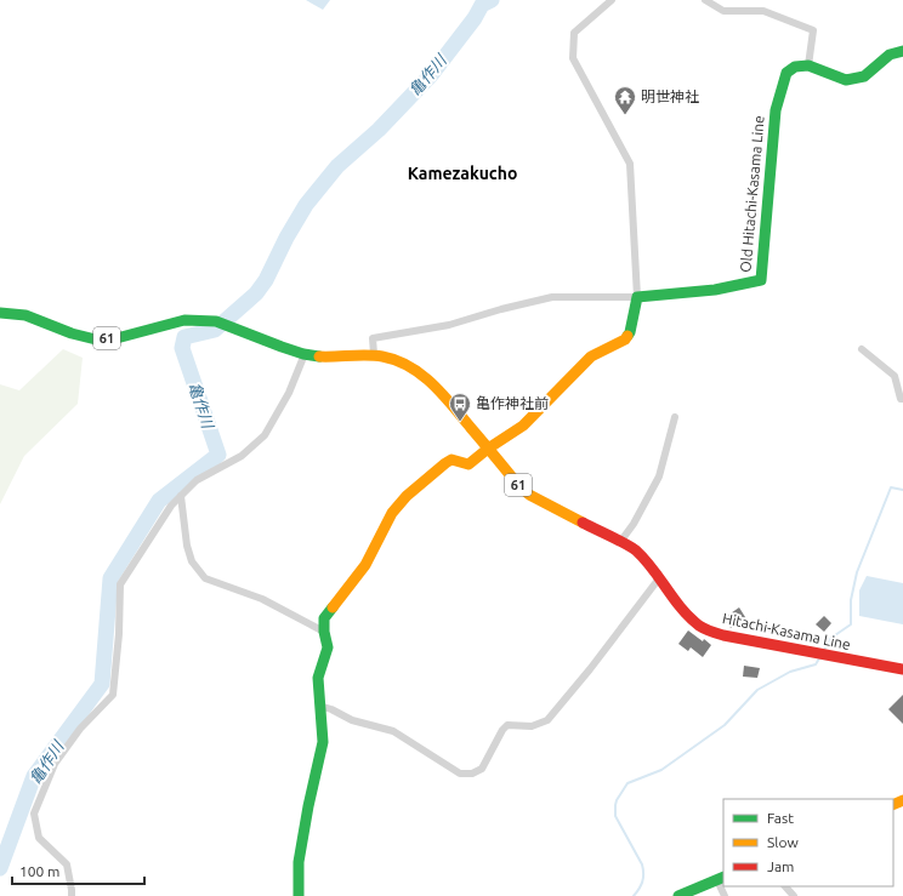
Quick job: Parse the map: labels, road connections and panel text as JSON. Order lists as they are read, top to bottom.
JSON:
{
  "streets": {
    "street": ["Old Hitachi-Kasama Line", "61", "Hitachi-Kasama Line"]
  },
  "districts": ["Kamezakucho"],
  "water": ["亀作川"],
  "places": {
    "temple": ["明世神社"],
    "bus stop": ["亀作神社前"]
  },
  "legend": ["Fast", "Slow", "Jam"],
  "scale_bar": "100 m"
}
